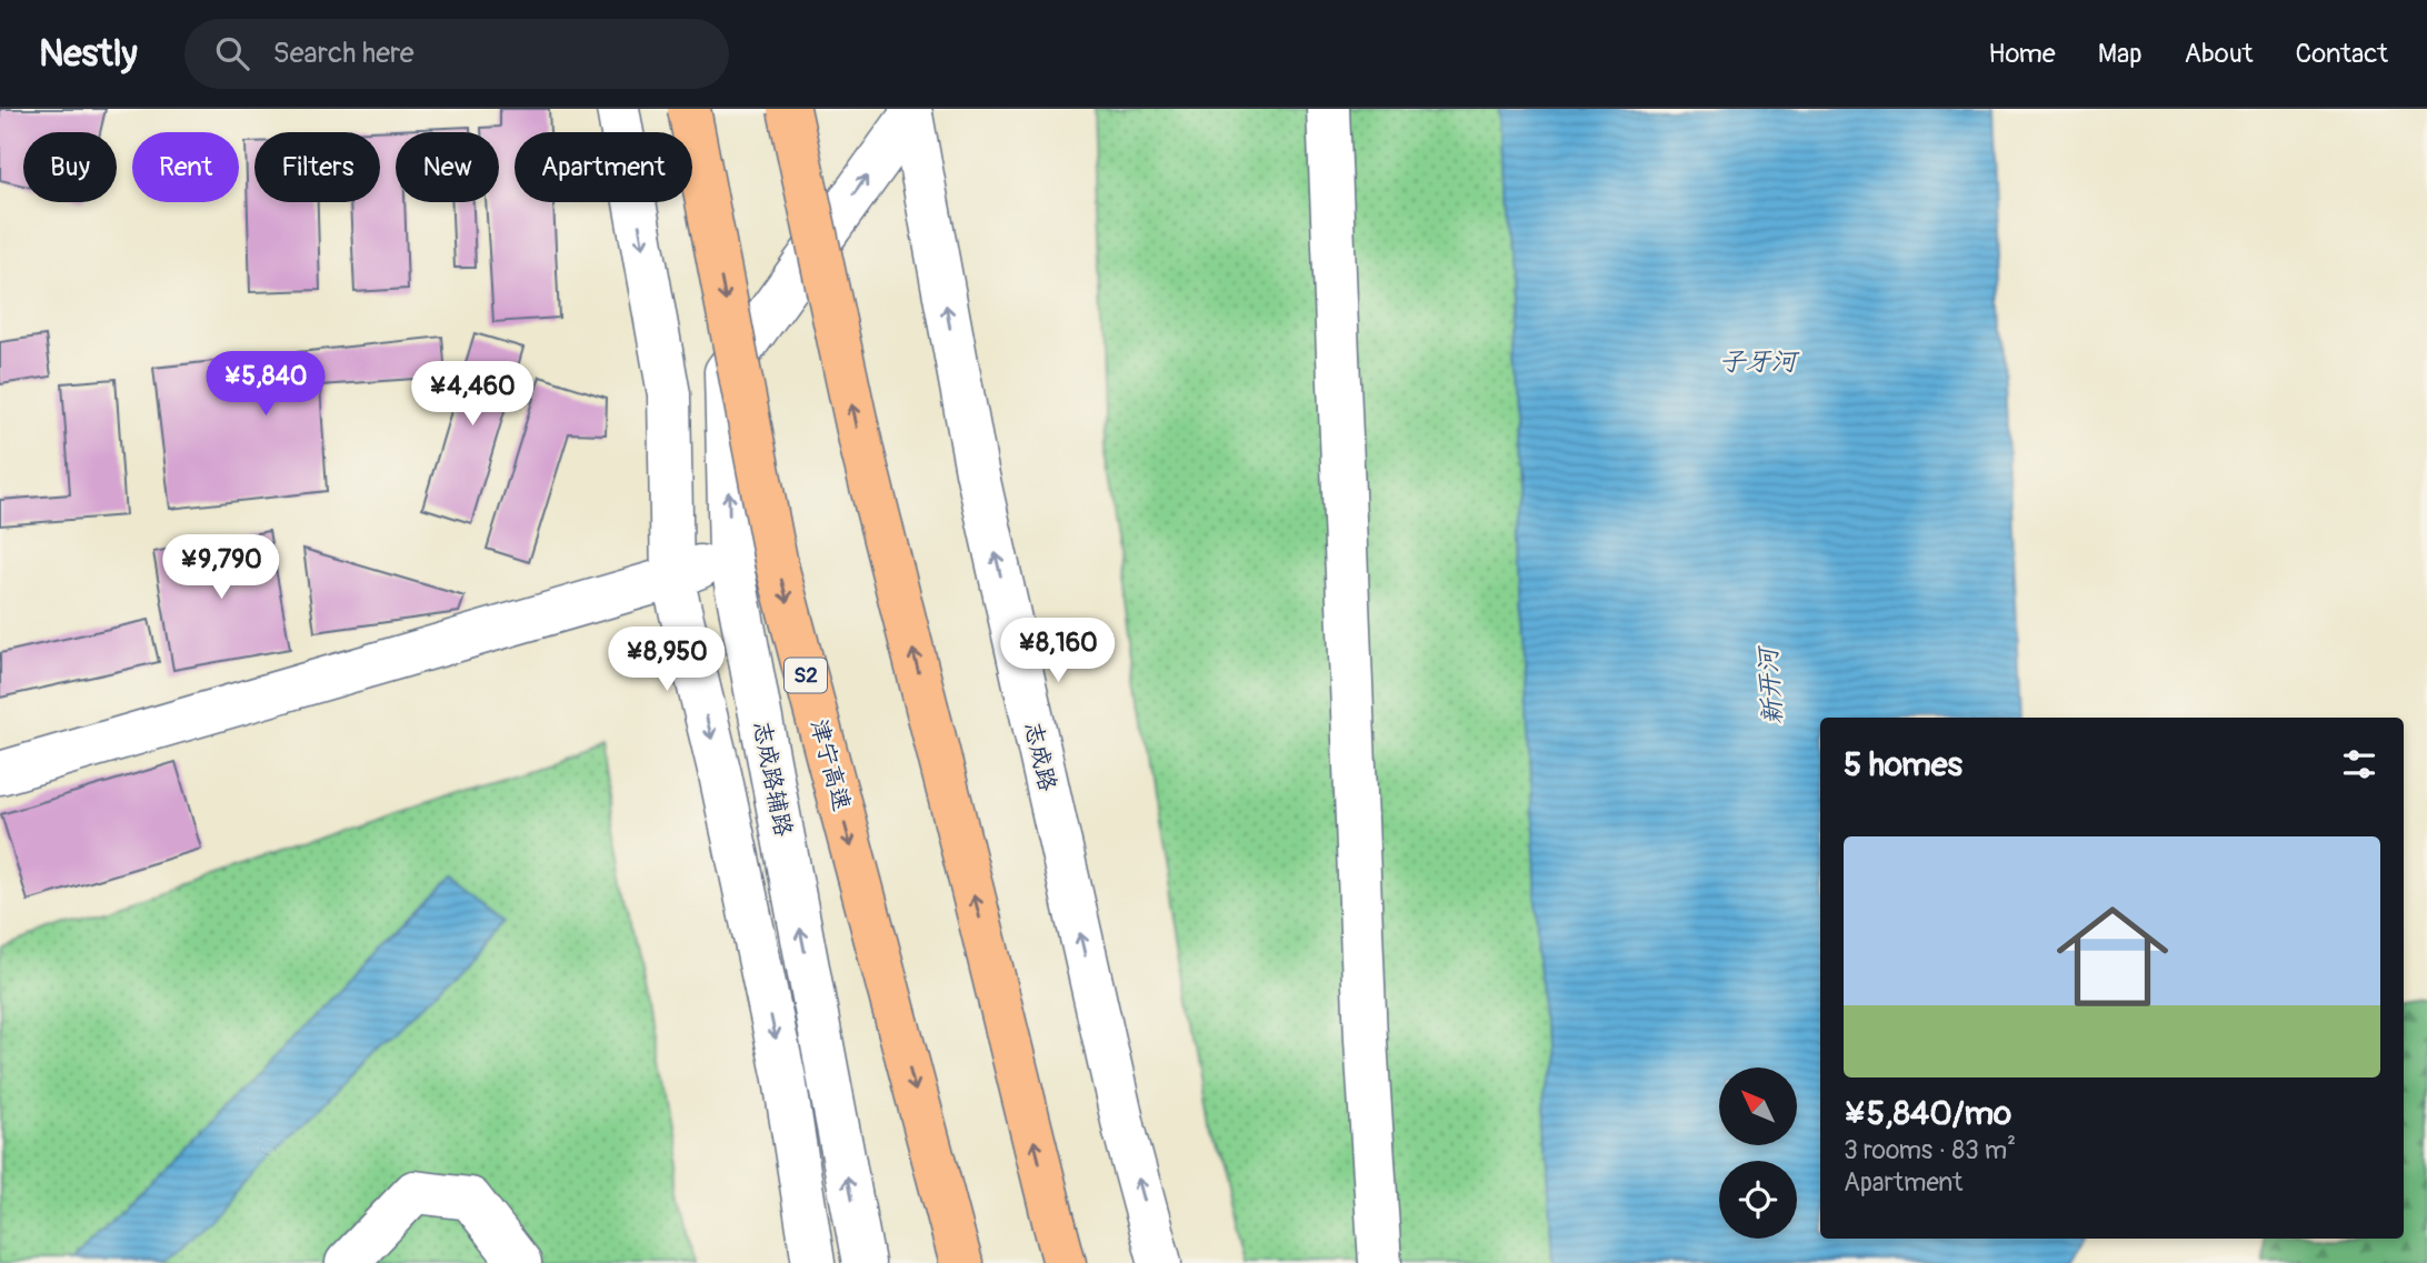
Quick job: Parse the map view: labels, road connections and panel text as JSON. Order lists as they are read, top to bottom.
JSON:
{
  "streets": {
    "highway": ["S2", "津宁高速"],
    "street": ["志成路", "志成路辅路"]
  },
  "crossings": [
    ["志成路", "志成路辅路"]
  ],
  "water": ["子牙河", "新开河"],
  "north": "top left",
  "page": {
    "header": "Nestly",
    "search": "Search here",
    "nav": [
      "Home",
      "Map",
      "About",
      "Contact"
    ],
    "chip": [
      "Buy",
      "Rent",
      "Filters",
      "New",
      "Apartment"
    ],
    "price": [
      "¥5,840",
      "¥4,460",
      "¥9,790",
      "¥8,160",
      "¥8,950"
    ],
    "heading": "5 homes",
    "list": [
      {
        "name": "¥5,840/mo",
        "note": "3 rooms · 83 m² · Apartment"
      }
    ]
  }
}
